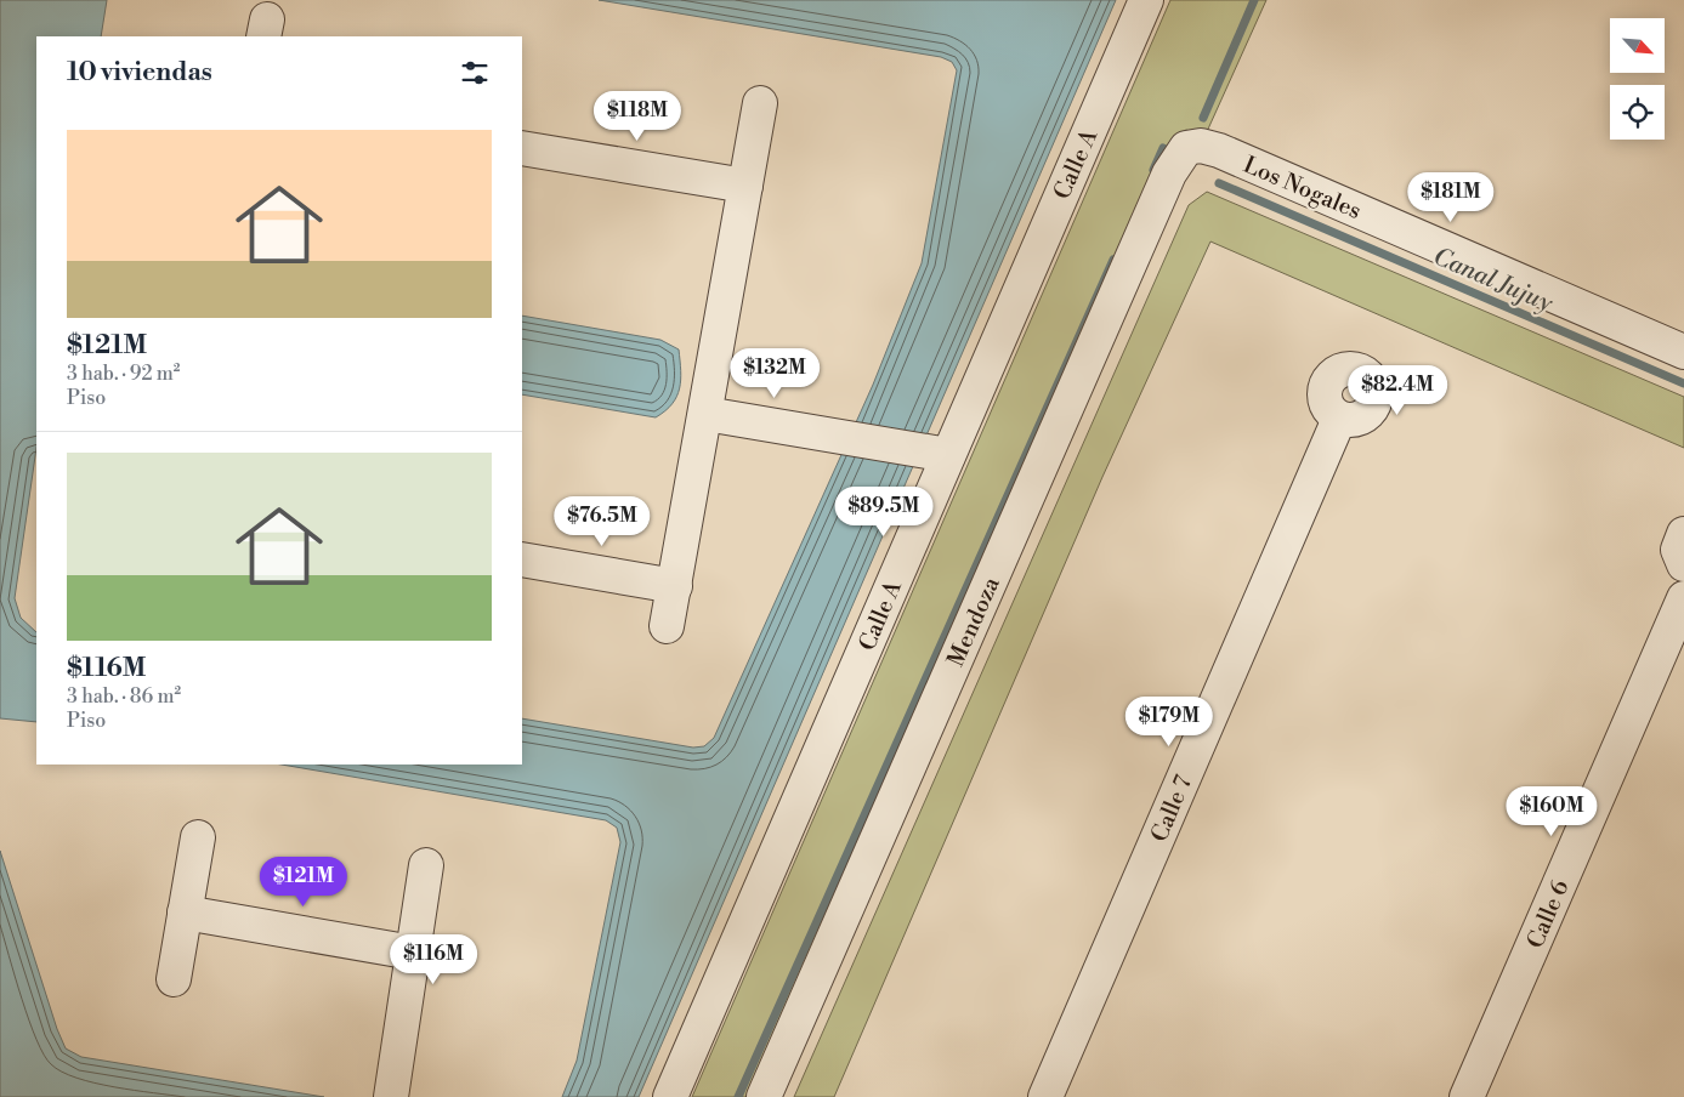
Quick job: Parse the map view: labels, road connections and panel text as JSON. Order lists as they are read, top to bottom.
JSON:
{
  "streets": {
    "street": [
      "Calle A",
      "Los Nogales",
      "Mendoza",
      "Calle 7",
      "Calle 6"
    ]
  },
  "crossings": [
    ["Los Nogales", "Mendoza"]
  ],
  "water": ["Canal Jujuy"],
  "north": "bottom right",
  "page": {
    "heading": "10 viviendas",
    "price": [
      "$118M",
      "$181M",
      "$132M",
      "$82.4M",
      "$89.5M",
      "$76.5M",
      "$179M",
      "$160M",
      "$121M",
      "$116M"
    ],
    "list": [
      {
        "name": "$121M",
        "note": "3 hab. · 92 m² · Piso"
      },
      {
        "name": "$116M",
        "note": "3 hab. · 86 m² · Piso"
      }
    ]
  }
}
